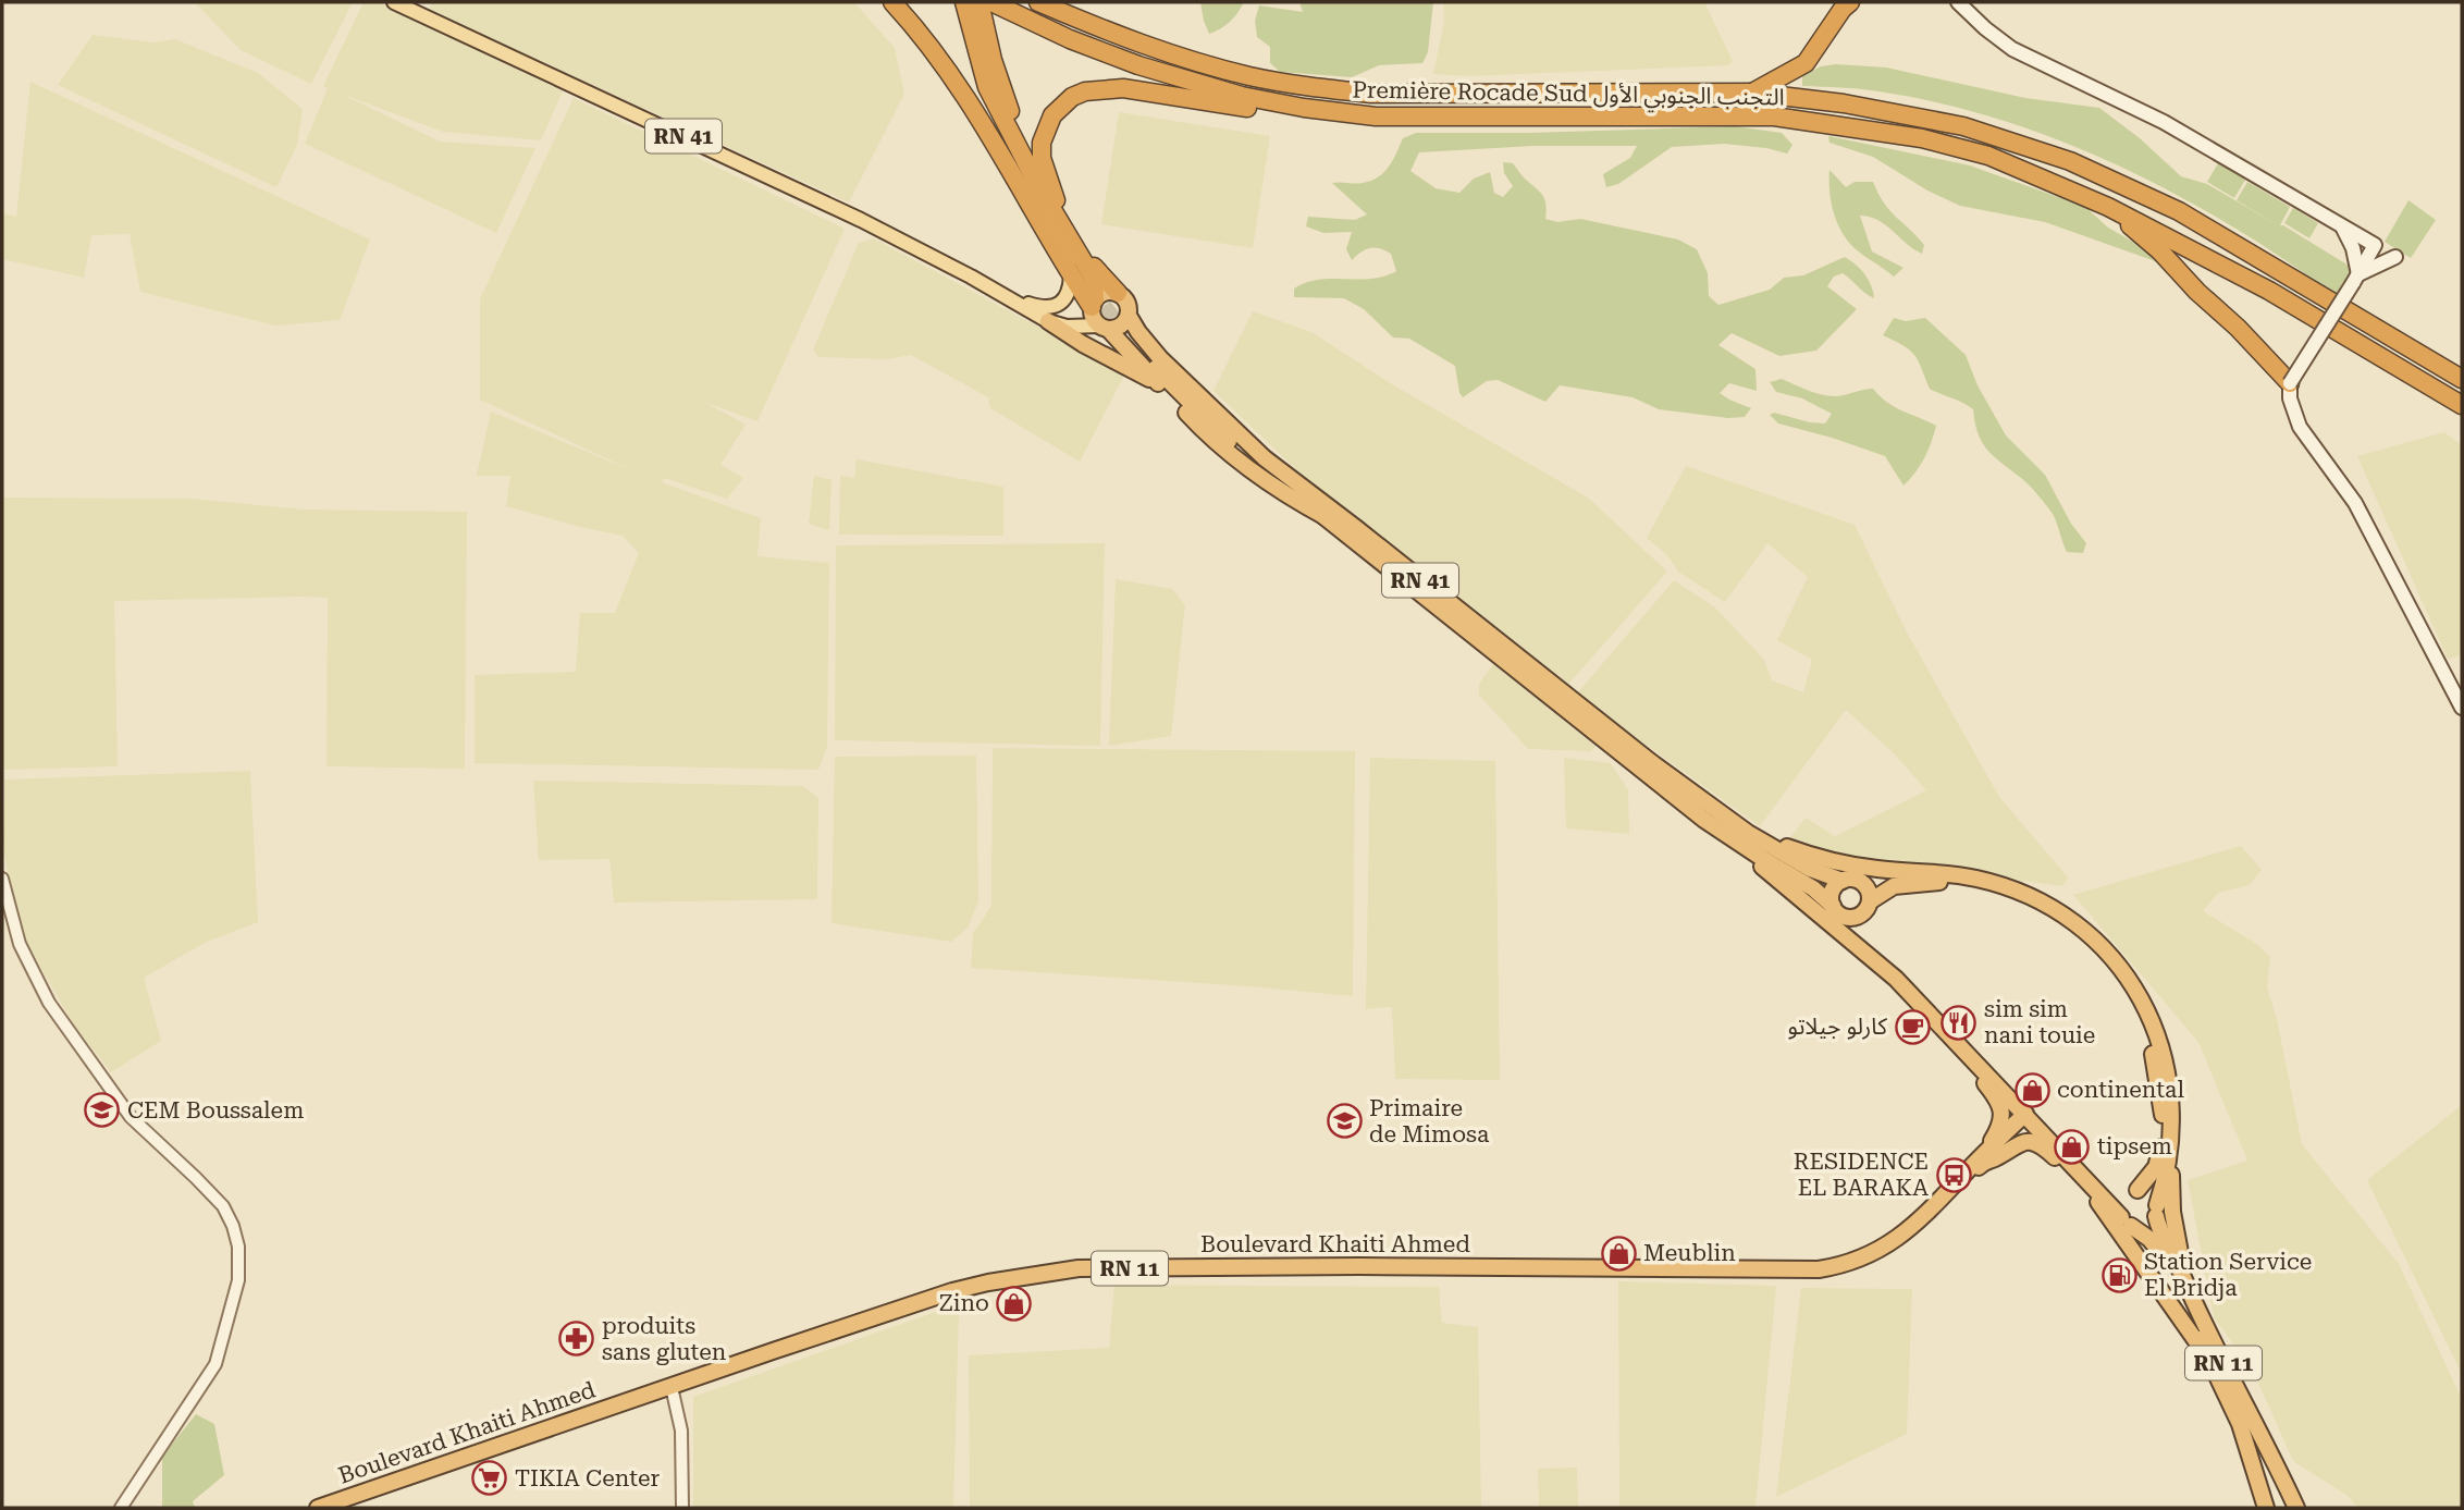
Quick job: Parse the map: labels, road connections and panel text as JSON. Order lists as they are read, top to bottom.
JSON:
{
  "streets": {
    "highway": [
      "Première Rocade Sud التجنب الجنوبي الأول",
      "RN 41",
      "Boulevard Khaiti Ahmed",
      "RN 11"
    ]
  },
  "crossings": [
    ["RN 41", "RN 11"],
    ["Boulevard Khaiti Ahmed", "RN 11"]
  ],
  "places": {
    "restaurant": ["sim sim nani touie"],
    "cafe": ["كارلو جيلاتو"],
    "shop": [
      "continental",
      "tipsem",
      "Meublin",
      "Zino"
    ],
    "school or university": ["CEM Boussalem", "Primaire de Mimosa"],
    "bus stop": ["RESIDENCE EL BARAKA"],
    "fuel station": ["Station Service El Bridja"],
    "pharmacy": ["produits sans gluten"],
    "supermarket": ["TIKIA Center"]
  }
}
